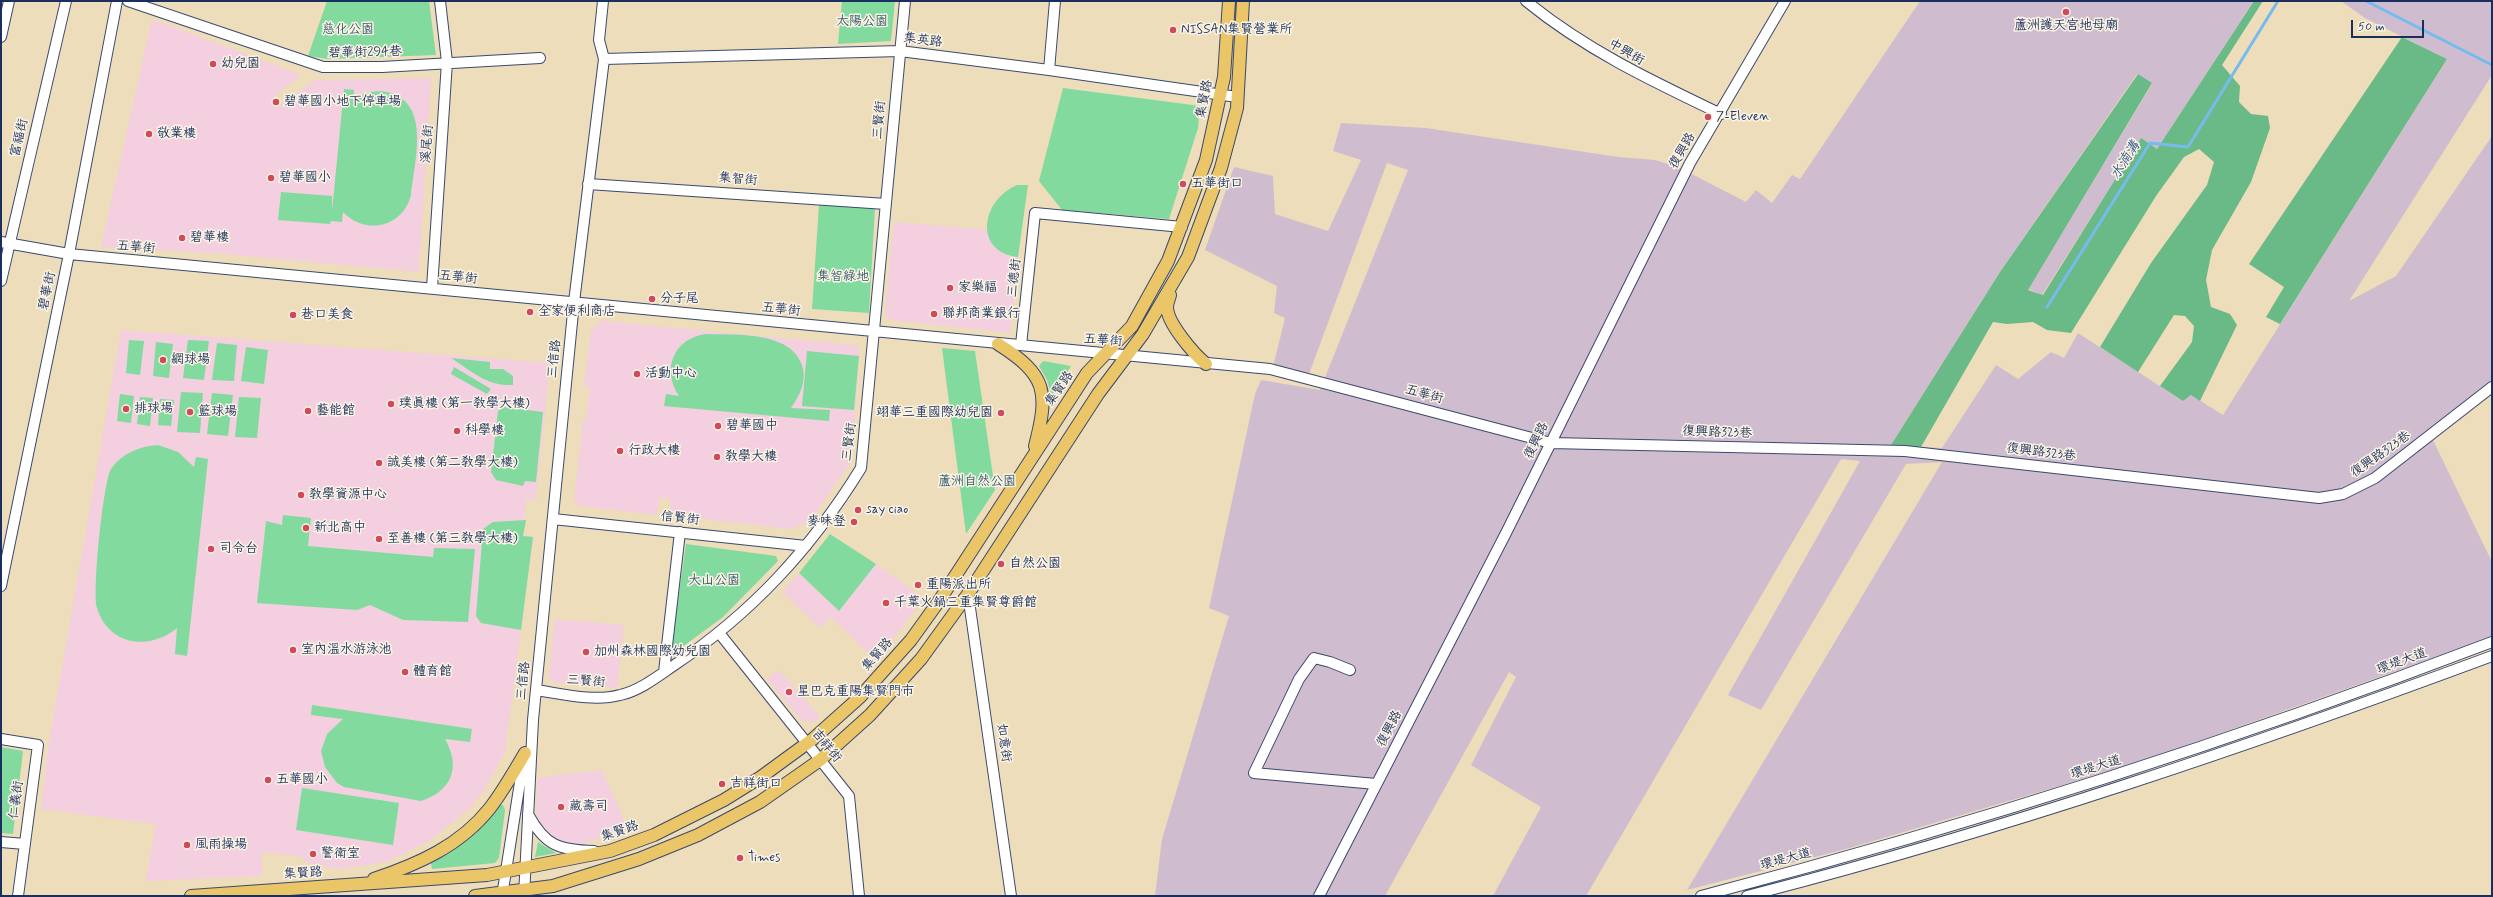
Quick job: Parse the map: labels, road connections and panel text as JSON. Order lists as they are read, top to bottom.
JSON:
{
  "streets": {
    "main road": ["集賢路"],
    "street": [
      "集英路",
      "碧華街294巷",
      "中興街",
      "三賢街",
      "富福街",
      "溪尾街",
      "復興路",
      "集智街",
      "五華街",
      "三德街",
      "碧華街",
      "三信路",
      "復興路323巷",
      "信賢街",
      "環堤大道",
      "如意街",
      "吉祥街",
      "仁義街"
    ]
  },
  "crossings": [
    ["集英路", "集賢路"],
    ["集英路", "三賢街"],
    ["集英路", "三信路"],
    ["碧華街294巷", "溪尾街"],
    ["中興街", "復興路"],
    ["集賢路", "五華街"],
    ["集賢路", "三德街"],
    ["集賢路", "三信路"],
    ["集賢路", "吉祥街"],
    ["三賢街", "集智街"],
    ["三賢街", "五華街"],
    ["三賢街", "三信路"],
    ["三賢街", "信賢街"],
    ["三賢街", "吉祥街"],
    ["富福街", "五華街"],
    ["溪尾街", "五華街"],
    ["復興路", "五華街"],
    ["復興路", "復興路323巷"],
    ["集智街", "三信路"],
    ["五華街", "三德街"],
    ["五華街", "碧華街"],
    ["五華街", "三信路"],
    ["五華街", "復興路323巷"],
    ["三信路", "信賢街"]
  ],
  "water": ["水湳溝"],
  "parks": [
    "太陽公園",
    "慈化公園",
    "集智綠地",
    "蘆洲自然公園",
    "大山公園"
  ],
  "places": [
    "蘆洲護天宮地母廟",
    "NISSAN集賢營業所",
    "幼兒園",
    "碧華國小地下停車場",
    "7-Eleven",
    "敬業樓",
    "碧華國小",
    "五華街口",
    "碧華樓",
    "家樂福",
    "分子尾",
    "全家便利商店",
    "聯邦商業銀行",
    "巷口美食",
    "網球場",
    "活動中心",
    "璞真樓 (第一教學大樓)",
    "排球場",
    "藝能館",
    "籃球場",
    "翊華三重國際幼兒園",
    "碧華國中",
    "科學樓",
    "行政大樓",
    "教學大樓",
    "誠美樓 (第二教學大樓)",
    "教學資源中心",
    "say ciao",
    "麥味登",
    "新北高中",
    "至善樓 (第三教學大樓)",
    "司令台",
    "自然公園",
    "重陽派出所",
    "千葉火鍋三重集賢尊爵館",
    "室內溫水游泳池",
    "加州森林國際幼兒園",
    "體育館",
    "星巴克重陽集賢門市",
    "五華國小",
    "吉祥街口",
    "藏壽司",
    "風雨操場",
    "警衛室",
    "Times"
  ],
  "scale_bar": "50 m"
}
